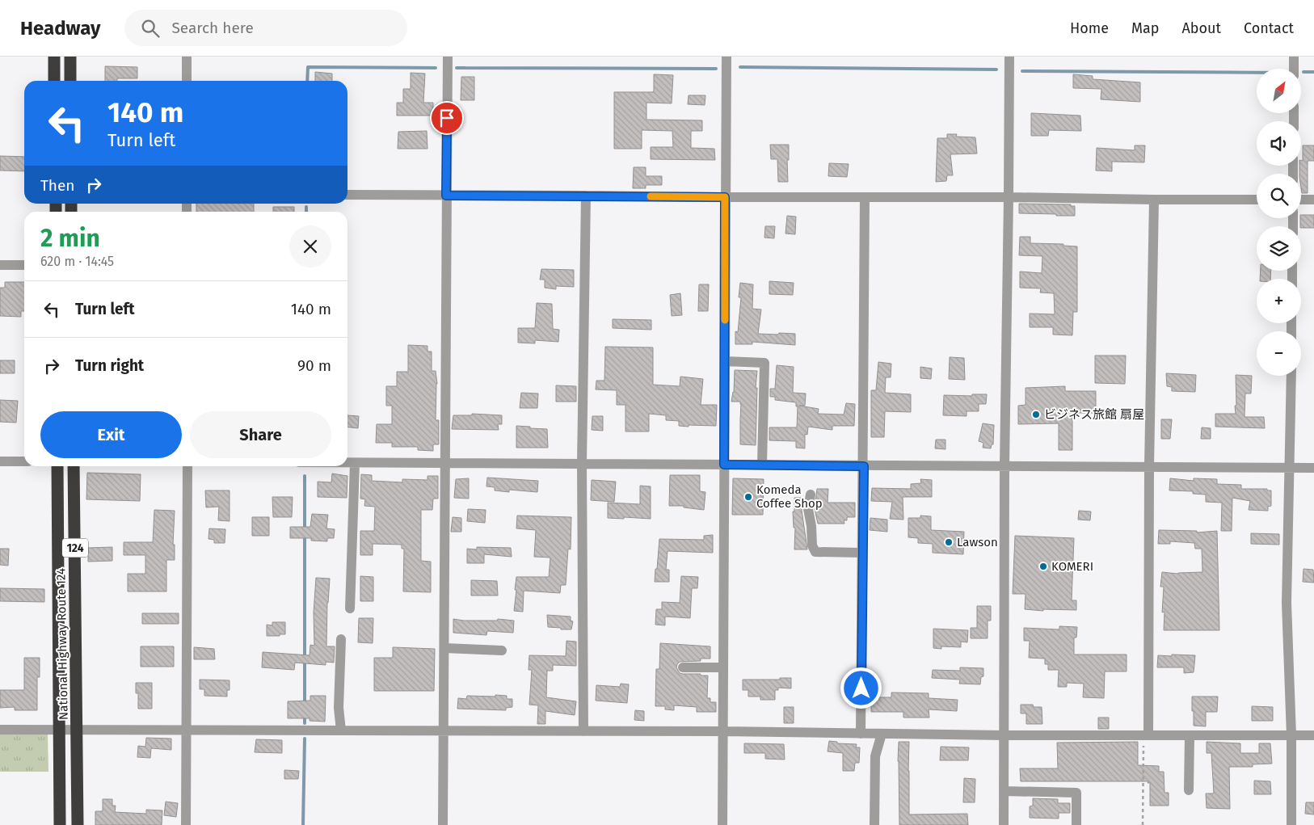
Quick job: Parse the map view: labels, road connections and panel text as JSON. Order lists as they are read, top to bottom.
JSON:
{
  "streets": {
    "highway": ["124", "National Highway Route 124"]
  },
  "places": [
    "ビジネス旅館 扇屋",
    "Komeda Coffee Shop",
    "Lawson",
    "KOMERI"
  ],
  "north": "top right",
  "page": {
    "header": "Headway",
    "search": "Search here",
    "nav": [
      "Home",
      "Map",
      "About",
      "Contact"
    ],
    "map_buttons": ["+", "−"],
    "turn": ["140 m", "Turn left"],
    "then": "Then",
    "heading": ["2 min", "620 m · 14:45"],
    "list": [
      {
        "name": "Turn left",
        "value": "140 m"
      },
      {
        "name": "Turn right",
        "value": "90 m"
      }
    ],
    "buttons": ["Exit", "Share"]
  }
}
